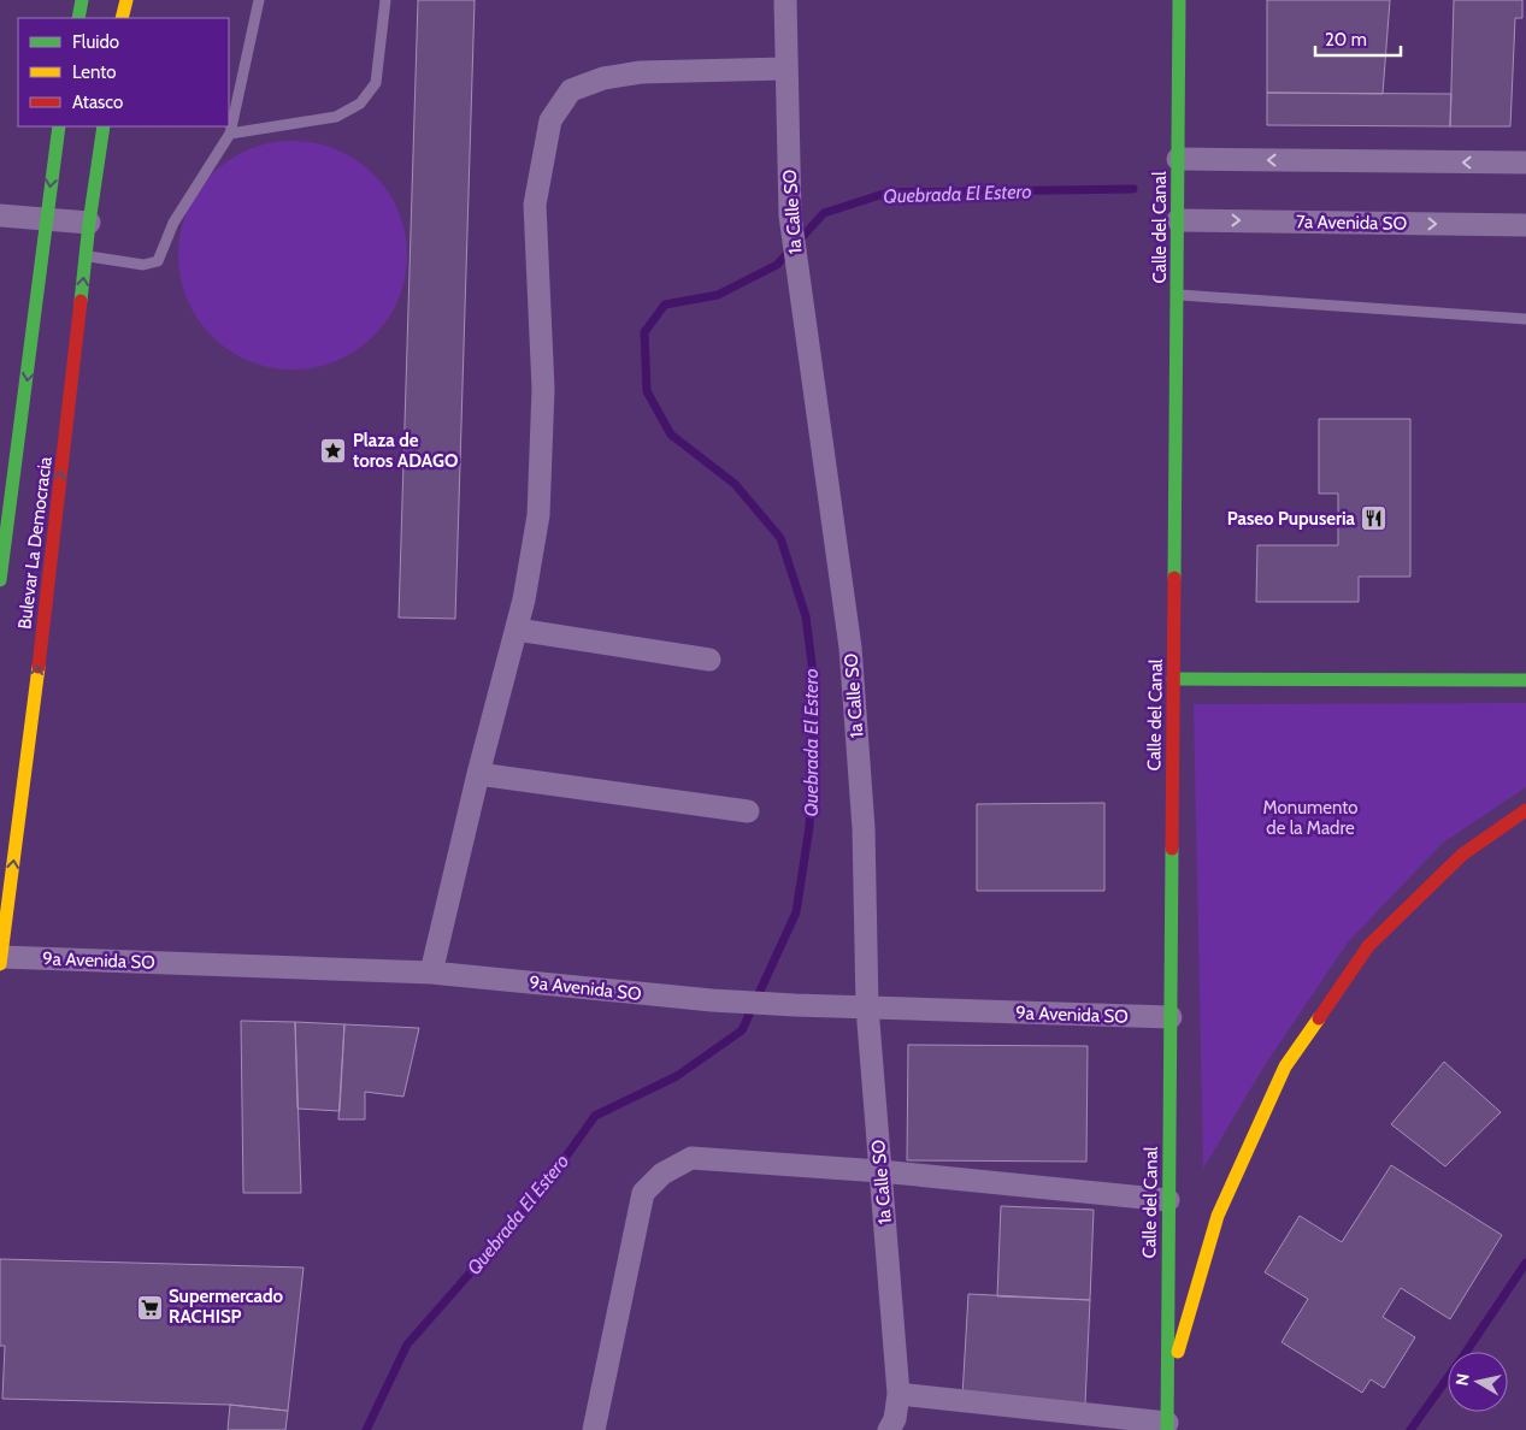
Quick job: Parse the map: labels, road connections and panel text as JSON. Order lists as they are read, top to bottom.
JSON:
{
  "streets": {
    "main road": ["Calle del Canal", "Bulevar La Democracia"],
    "street": ["1a Calle SO", "7a Avenida SO", "9a Avenida SO"]
  },
  "crossings": [
    ["1a Calle SO", "9a Avenida SO"],
    ["7a Avenida SO", "Calle del Canal"],
    ["Calle del Canal", "9a Avenida SO"],
    ["Bulevar La Democracia", "9a Avenida SO"]
  ],
  "water": ["Quebrada El Estero"],
  "parks": ["Monumento de la Madre"],
  "places": {
    "place": ["Plaza de toros ADAGO"],
    "restaurant": ["Paseo Pupuseria"],
    "supermarket": ["Supermercado RACHISP"]
  },
  "legend": ["Fluido", "Lento", "Atasco"],
  "scale_bar": "20 m",
  "north": "left"
}
